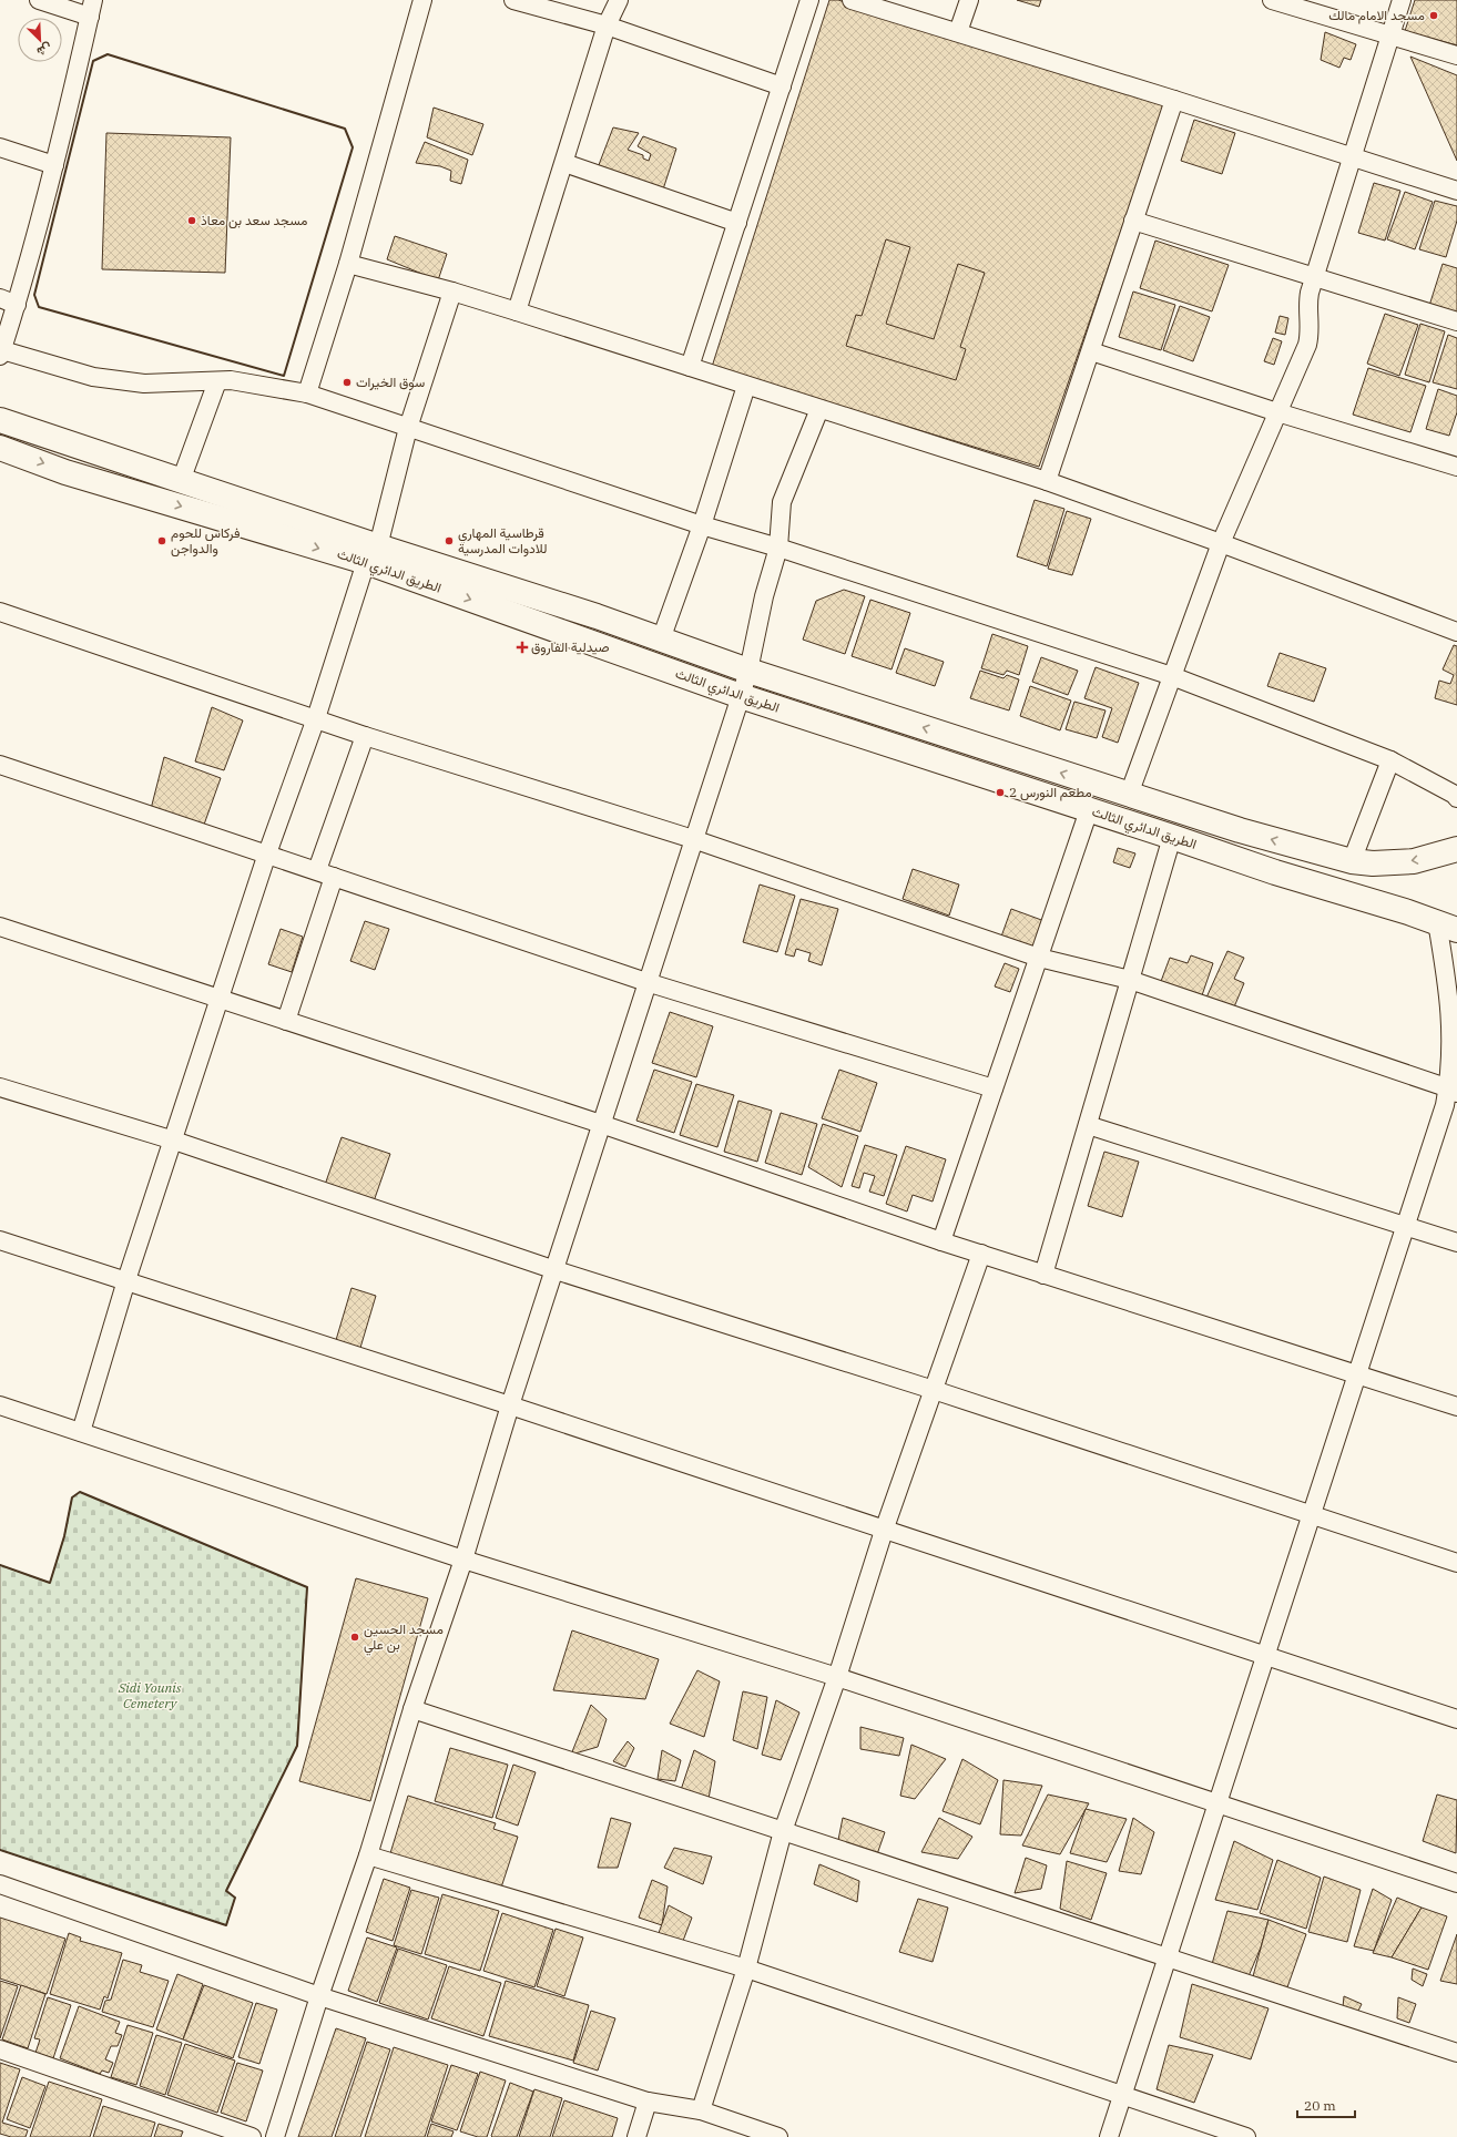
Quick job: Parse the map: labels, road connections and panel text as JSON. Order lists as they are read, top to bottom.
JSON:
{
  "streets": {
    "highway": ["الطريق الدائري الثالث"]
  },
  "parks": ["Sidi Younis Cemetery"],
  "places": {
    "other": [
      "مسجد الامام مالك",
      "مسجد سعد بن معاذ",
      "سوق الخيرات",
      "فركاس للحوم والدواجن",
      "قرطاسية المهاري للادوات المدرسية",
      "مطعم النورس 2",
      "مسجد الحسين بن علي"
    ],
    "health": ["صيدلية الفاروق"]
  },
  "scale_bar": "20 m",
  "north": "bottom right"
}
